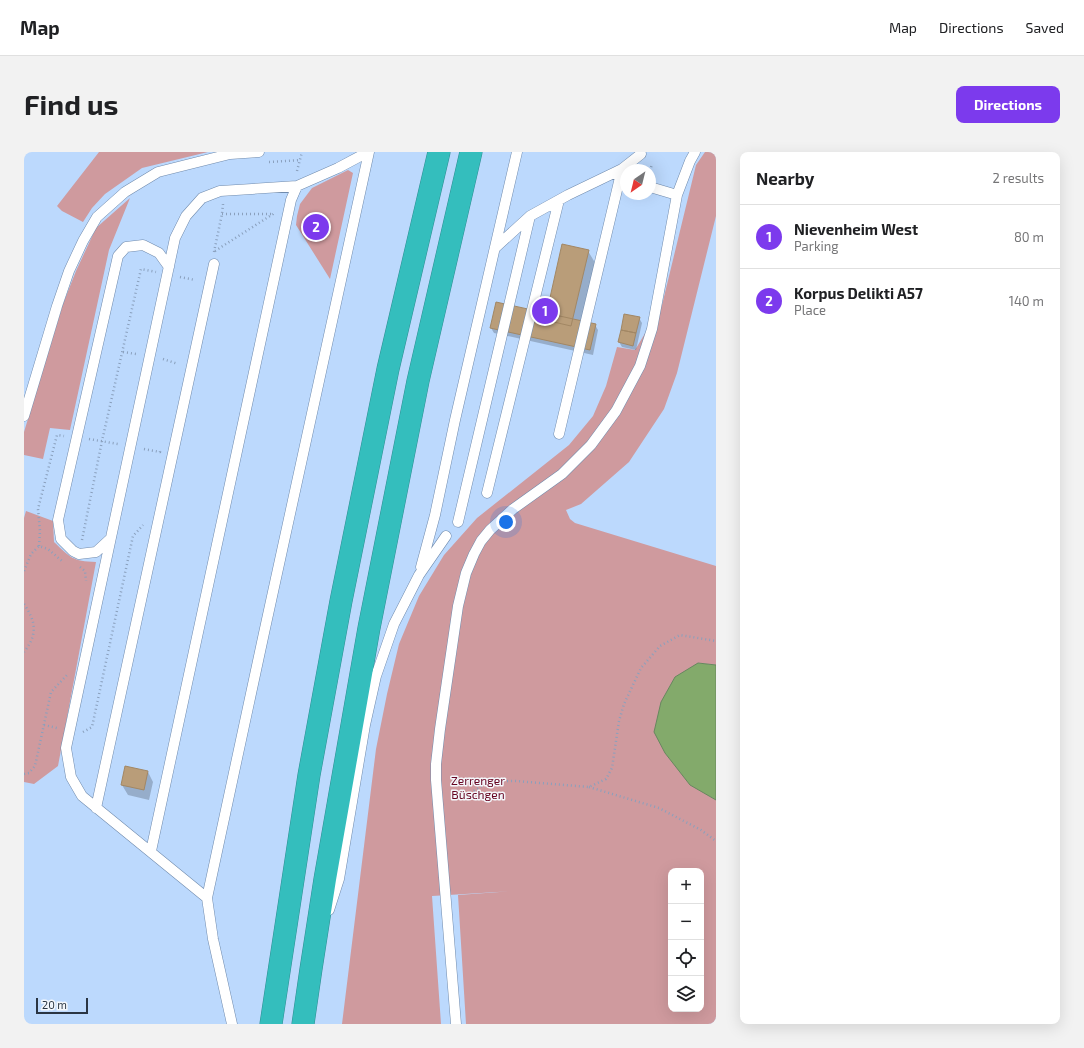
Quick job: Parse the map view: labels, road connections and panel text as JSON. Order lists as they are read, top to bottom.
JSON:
{
  "parks": ["Zerrenger Büschgen"],
  "scale_bar": "20 m",
  "north": "bottom left",
  "page": {
    "header": "Map",
    "nav": ["Map", "Directions", "Saved"],
    "buttons": "Directions",
    "title": "Find us",
    "heading": ["Nearby", "2 results"],
    "list": [
      {
        "mark": "1",
        "name": "Nievenheim West",
        "note": "Parking",
        "value": "80 m"
      },
      {
        "mark": "2",
        "name": "Korpus Delikti A57",
        "note": "Place",
        "value": "140 m"
      }
    ],
    "pins": ["2", "1"],
    "map_buttons": ["+", "−"],
    "scale": "20 m"
  }
}
